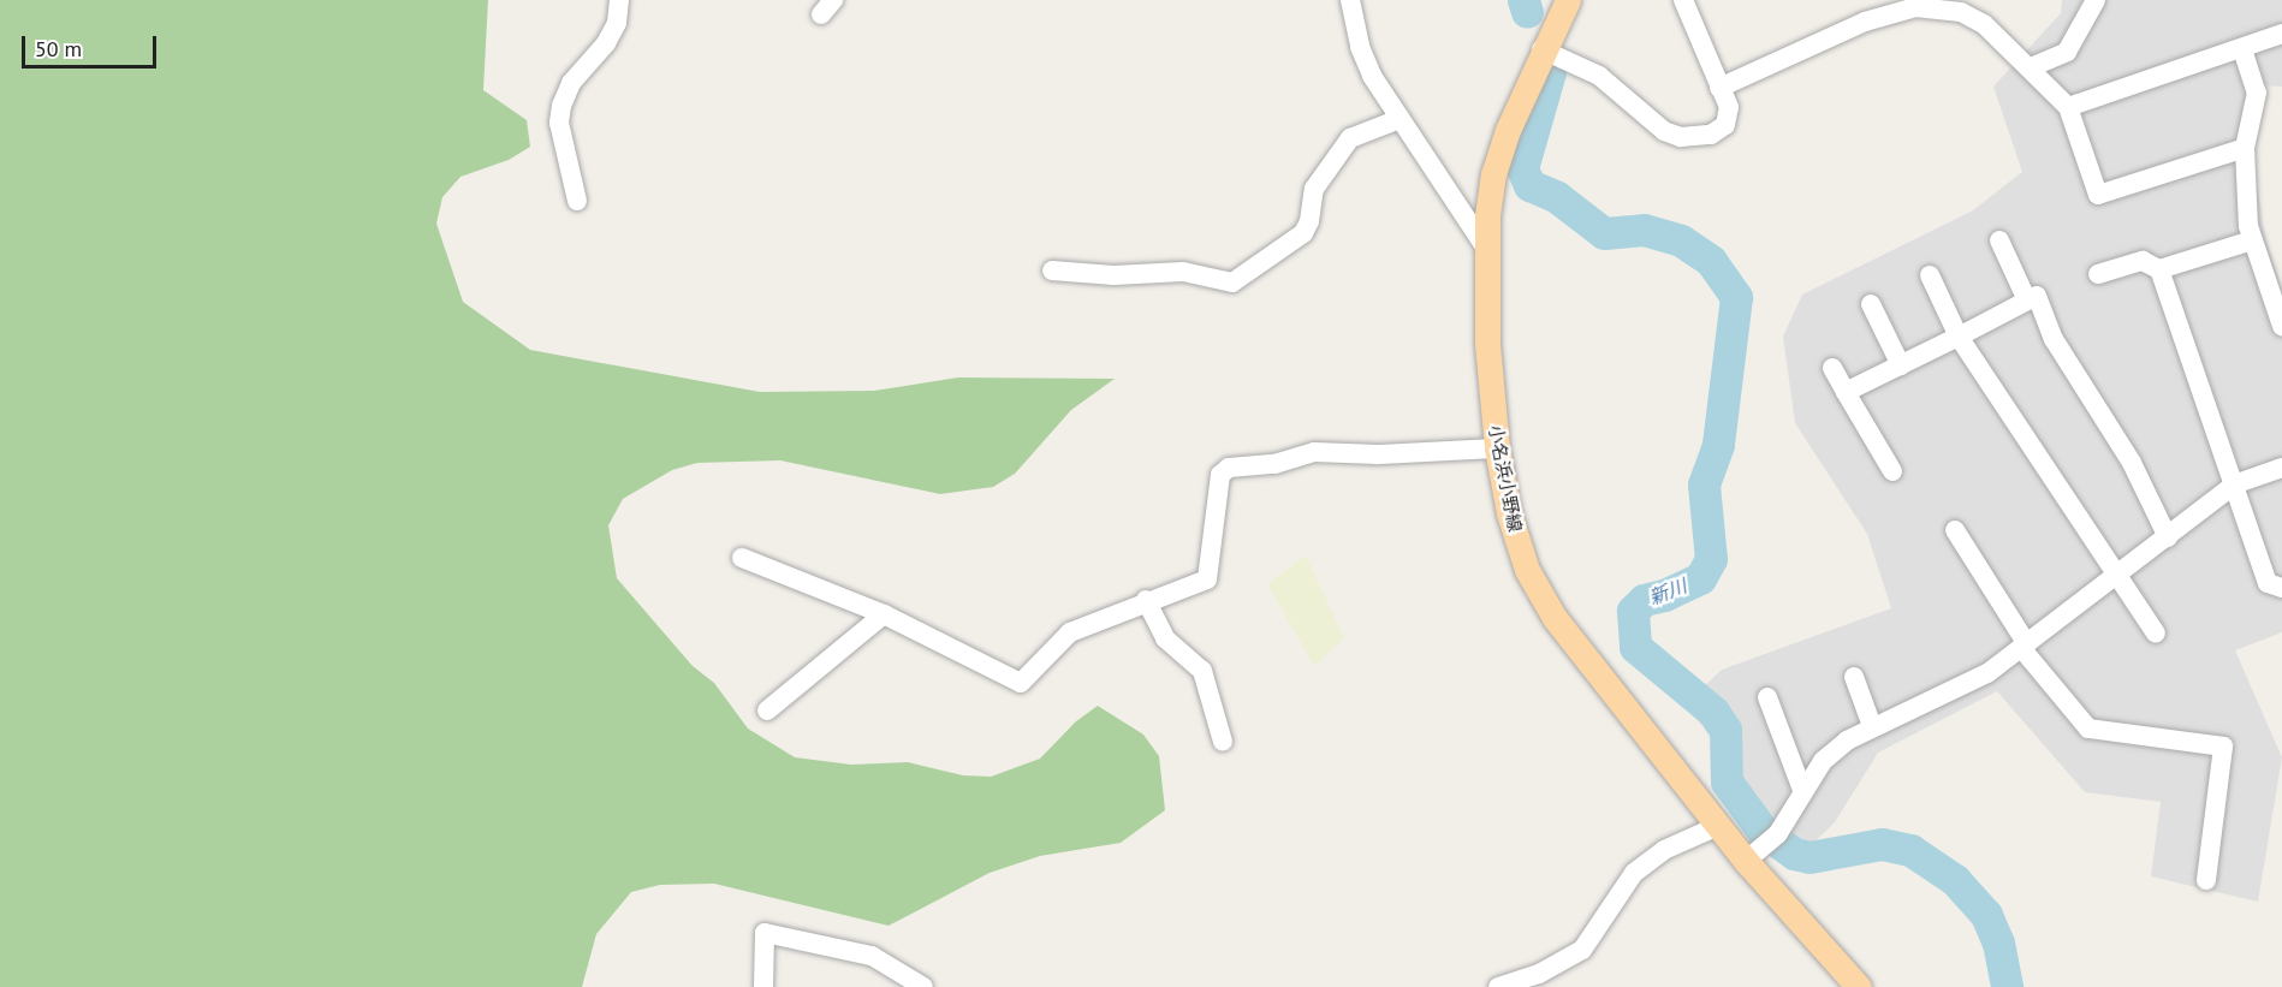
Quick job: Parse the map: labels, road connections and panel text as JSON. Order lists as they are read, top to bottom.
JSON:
{
  "streets": {
    "main road": ["小名浜小野線"]
  },
  "water": ["新川"],
  "scale_bar": "50 m"
}
